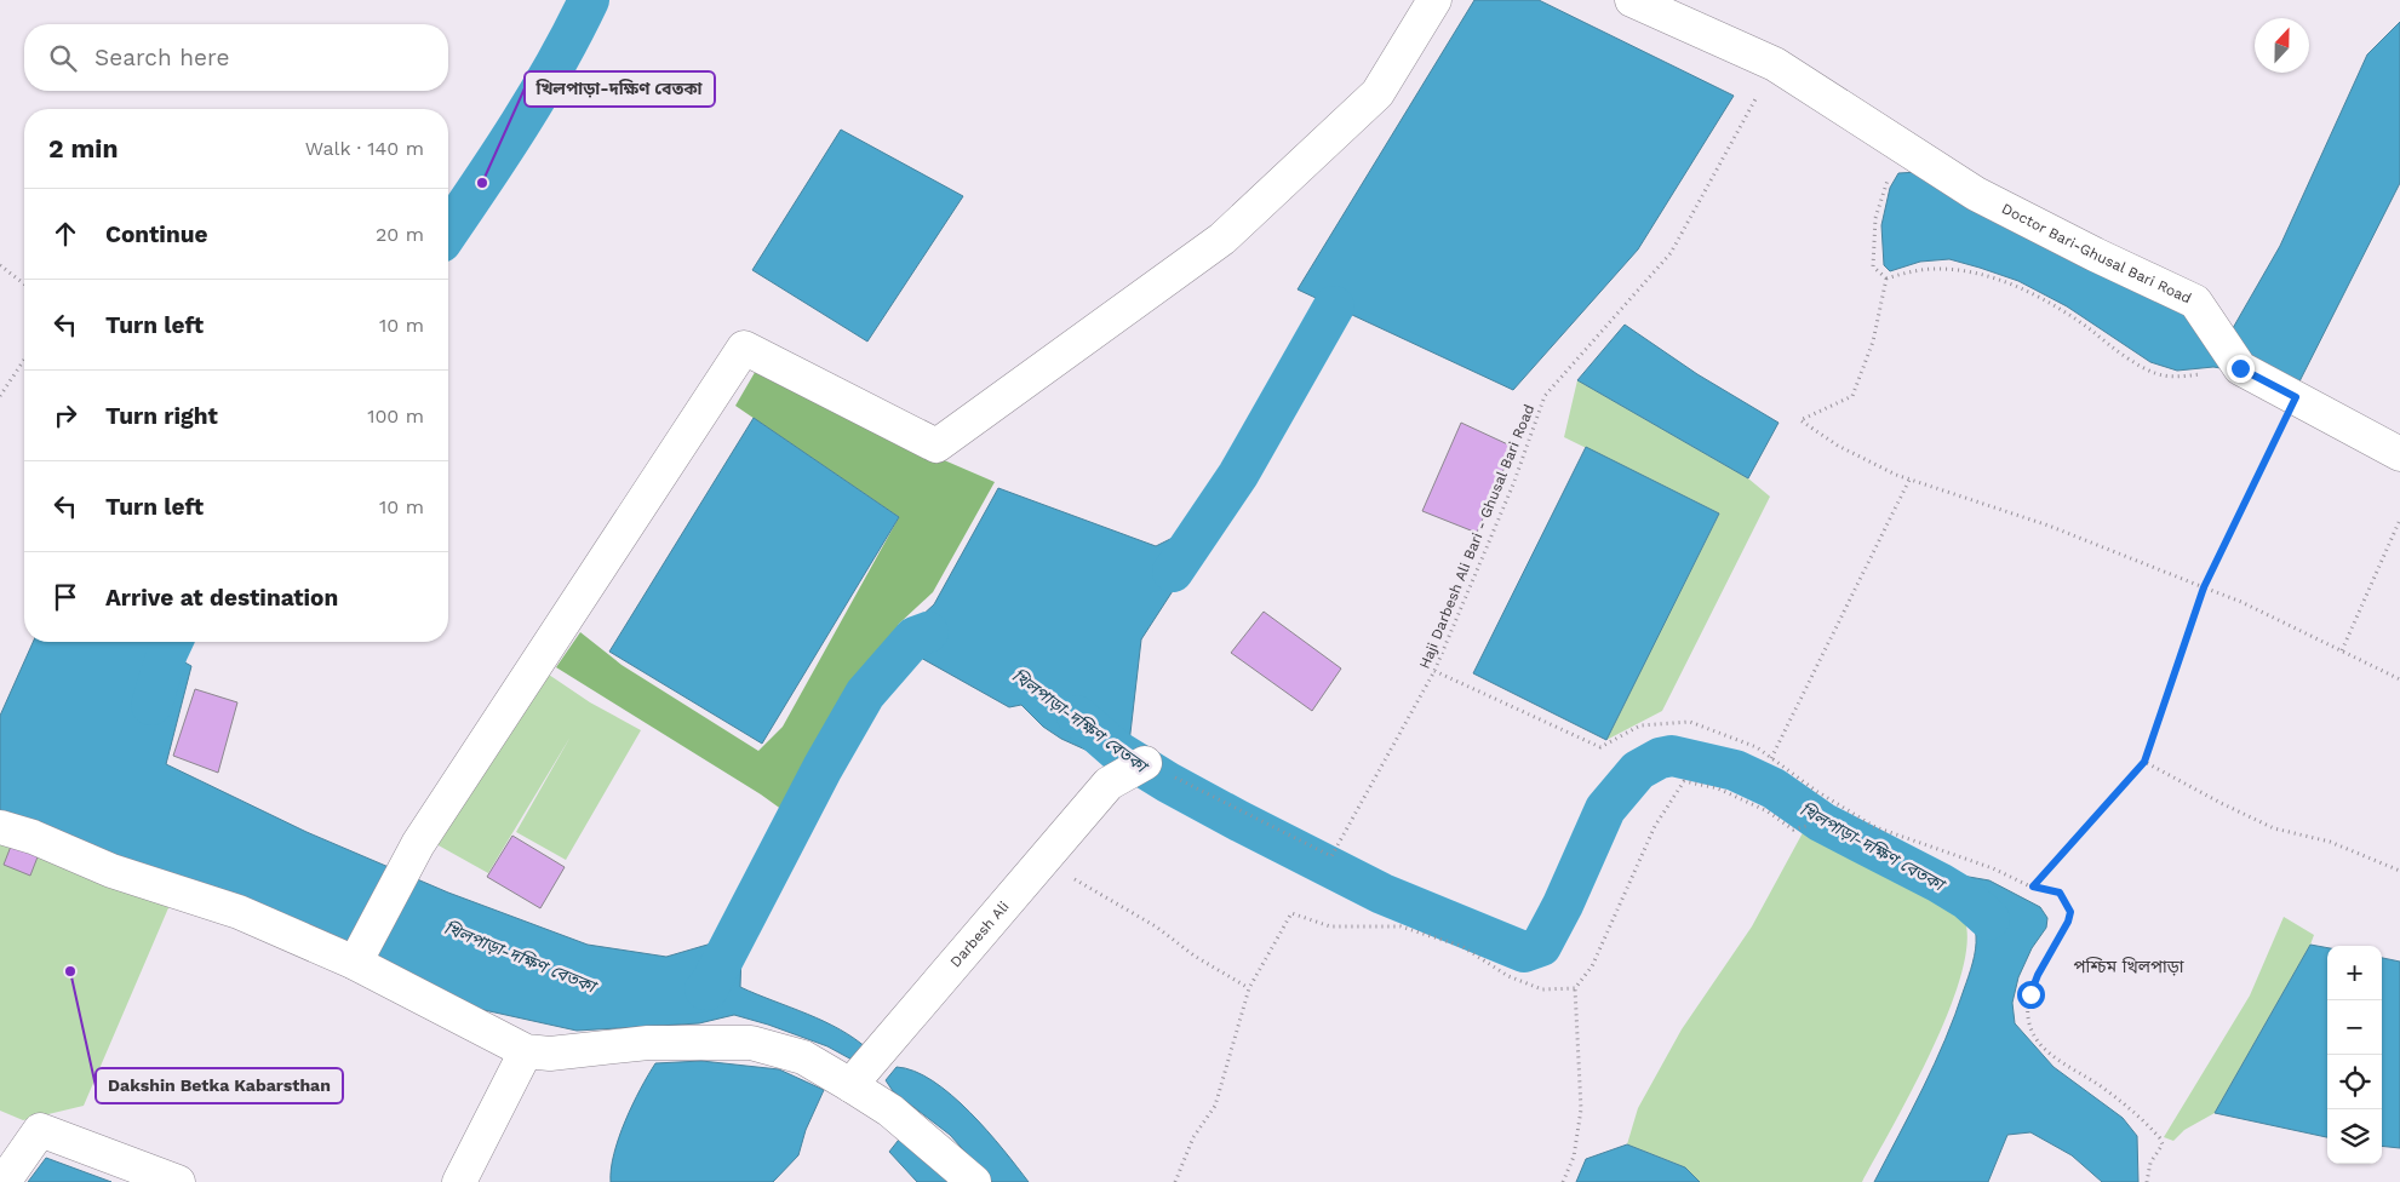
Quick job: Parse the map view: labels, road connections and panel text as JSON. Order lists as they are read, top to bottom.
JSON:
{
  "streets": {
    "street": ["Doctor Bari-Ghusal Bari Road", "Darbesh Ali"],
    "path": ["Haji Darbesh Ali Bari - Ghusal Bari Road"]
  },
  "crossings": [
    ["Doctor Bari-Ghusal Bari Road", "Haji Darbesh Ali Bari - Ghusal Bari Road"],
    ["Haji Darbesh Ali Bari - Ghusal Bari Road", "Darbesh Ali"]
  ],
  "districts": ["পশ্চিম খিলপাড়া"],
  "water": ["খিলপাড়া-দক্ষিণ বেতকা"],
  "places": ["খিলপাড়া-দক্ষিণ বেতকা", "Dakshin Betka Kabarsthan"],
  "north": "top",
  "page": {
    "search": "Search here",
    "heading": ["2 min", "Walk · 140 m"],
    "list": [
      ["Continue", "20 m"],
      ["Turn left", "10 m"],
      ["Turn right", "100 m"],
      ["Turn left", "10 m"],
      "Arrive at destination"
    ],
    "map_buttons": ["+", "−"]
  }
}
